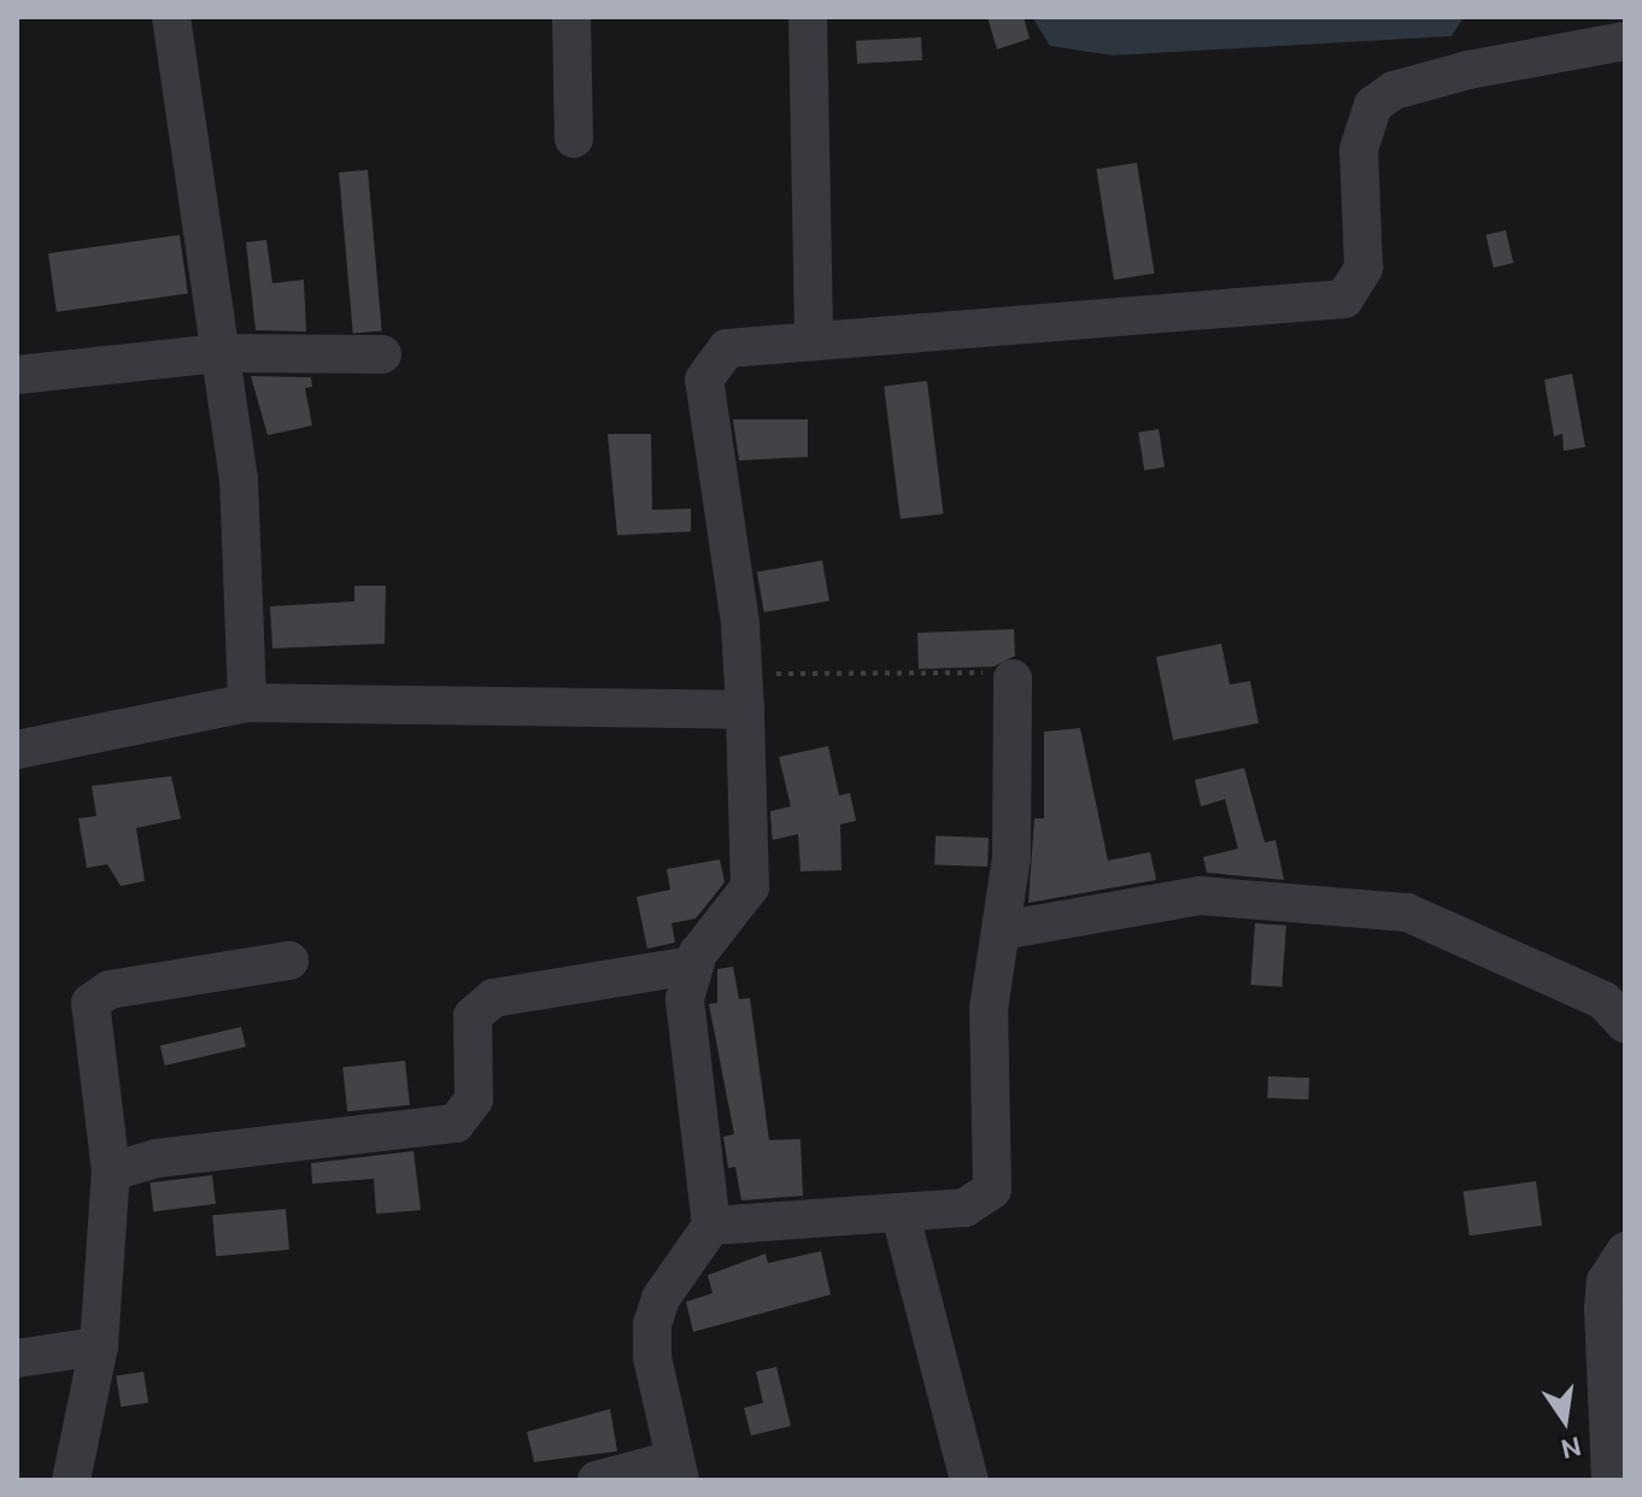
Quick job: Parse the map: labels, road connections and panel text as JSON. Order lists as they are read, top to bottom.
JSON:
{
  "north": "bottom"
}
